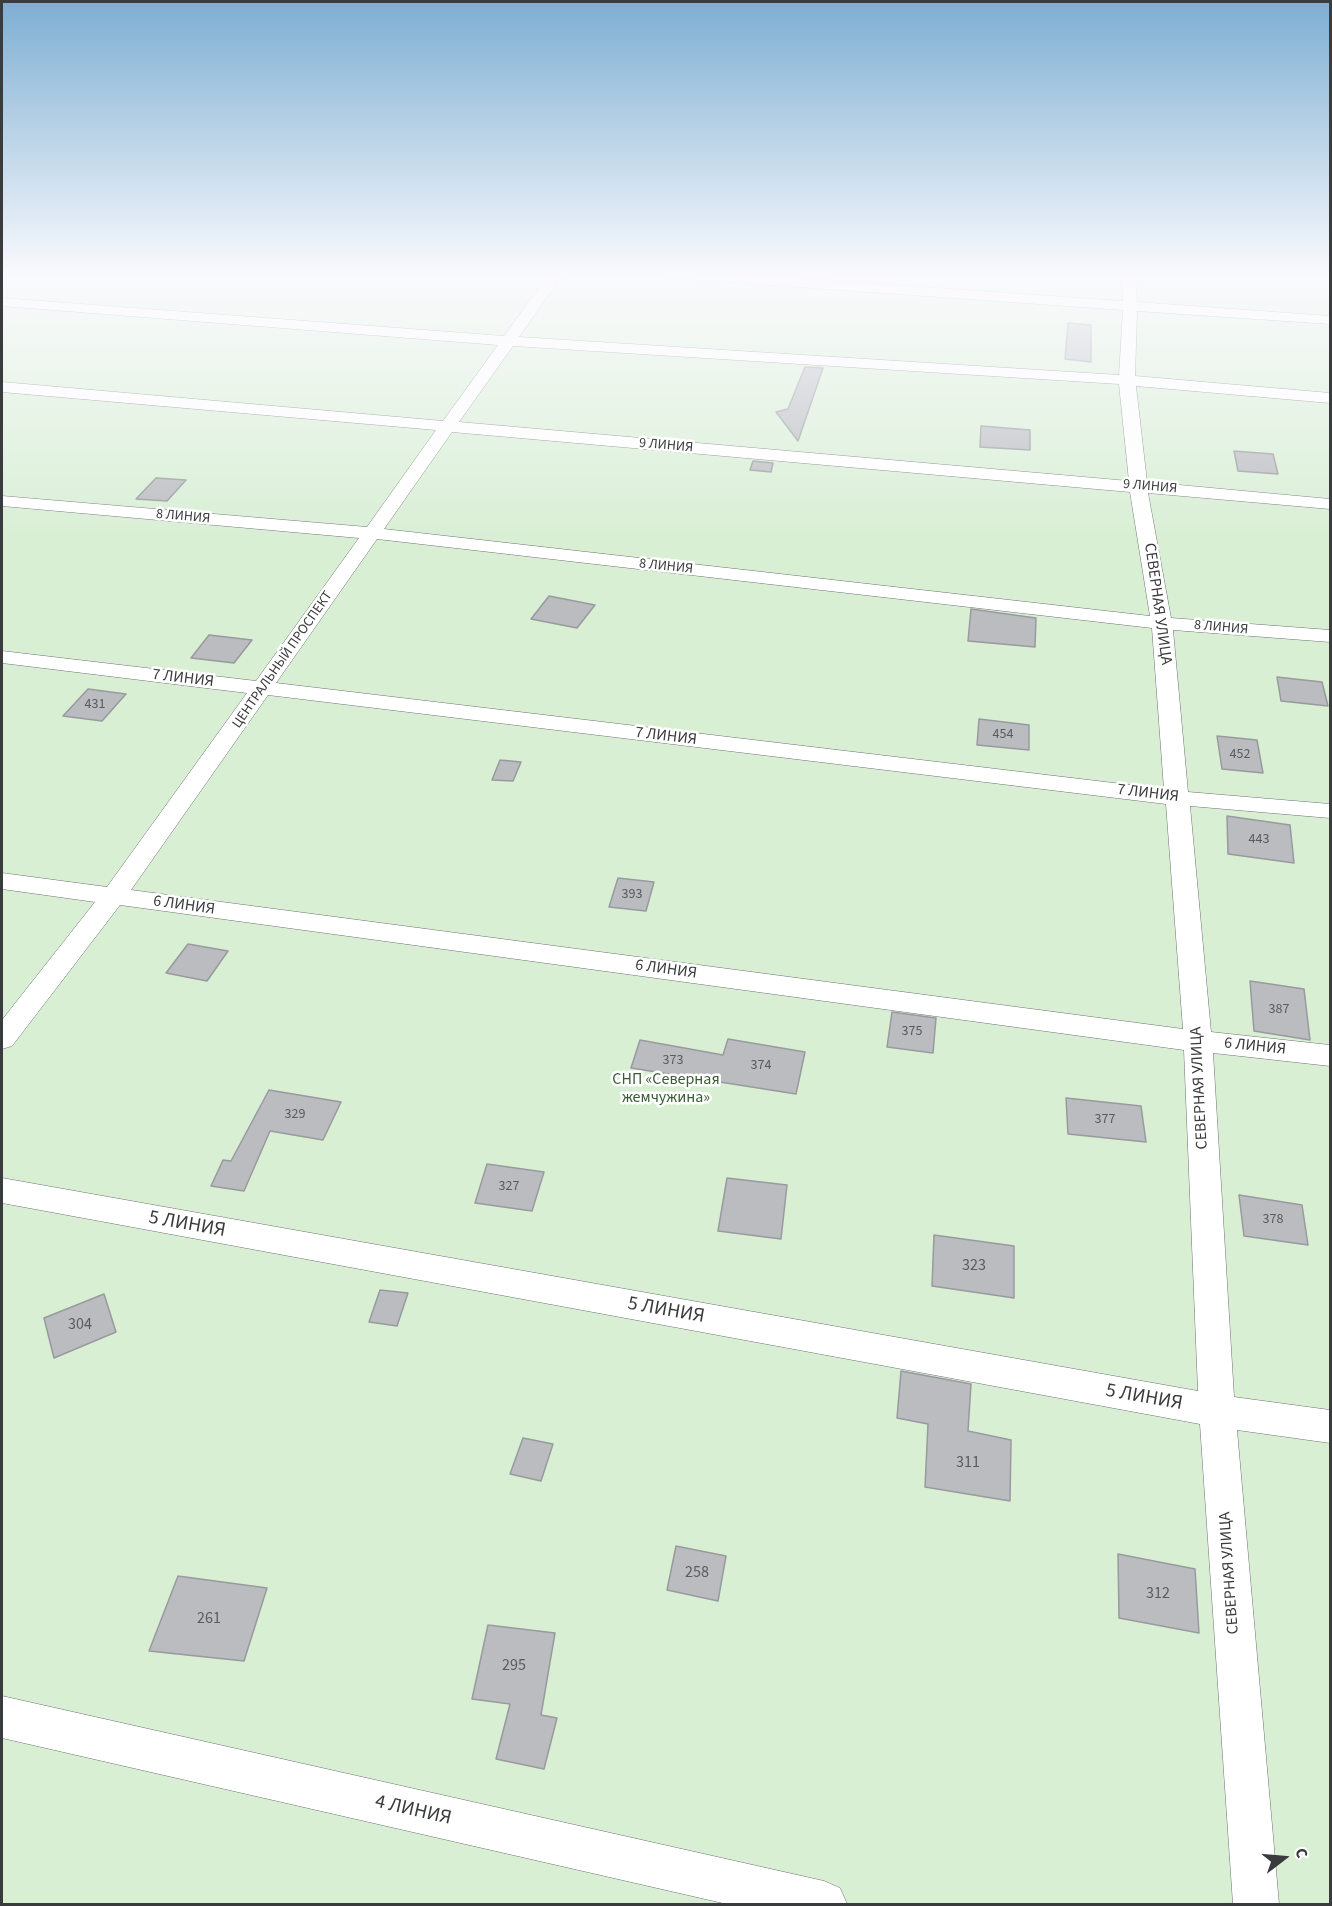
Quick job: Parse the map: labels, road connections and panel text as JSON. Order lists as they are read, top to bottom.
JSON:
{
  "streets": {
    "street": [
      "9 ЛИНИЯ",
      "8 ЛИНИЯ",
      "СЕВЕРНАЯ УЛИЦА",
      "ЦЕНТРАЛЬНЫЙ ПРОСПЕКТ",
      "7 ЛИНИЯ",
      "6 ЛИНИЯ",
      "5 ЛИНИЯ",
      "4 ЛИНИЯ"
    ]
  },
  "crossings": [
    ["9 ЛИНИЯ", "СЕВЕРНАЯ УЛИЦА"],
    ["9 ЛИНИЯ", "ЦЕНТРАЛЬНЫЙ ПРОСПЕКТ"],
    ["8 ЛИНИЯ", "СЕВЕРНАЯ УЛИЦА"],
    ["8 ЛИНИЯ", "ЦЕНТРАЛЬНЫЙ ПРОСПЕКТ"],
    ["СЕВЕРНАЯ УЛИЦА", "7 ЛИНИЯ"],
    ["СЕВЕРНАЯ УЛИЦА", "6 ЛИНИЯ"],
    ["СЕВЕРНАЯ УЛИЦА", "5 ЛИНИЯ"],
    ["ЦЕНТРАЛЬНЫЙ ПРОСПЕКТ", "7 ЛИНИЯ"],
    ["ЦЕНТРАЛЬНЫЙ ПРОСПЕКТ", "6 ЛИНИЯ"]
  ],
  "parks": ["СНП «Северная жемчужина»"],
  "house_numbers": [
    "431",
    "454",
    "452",
    "443",
    "393",
    "387",
    "375",
    "373",
    "374",
    "329",
    "377",
    "327",
    "378",
    "323",
    "304",
    "311",
    "258",
    "312",
    "261",
    "295"
  ],
  "north": "right"
}
